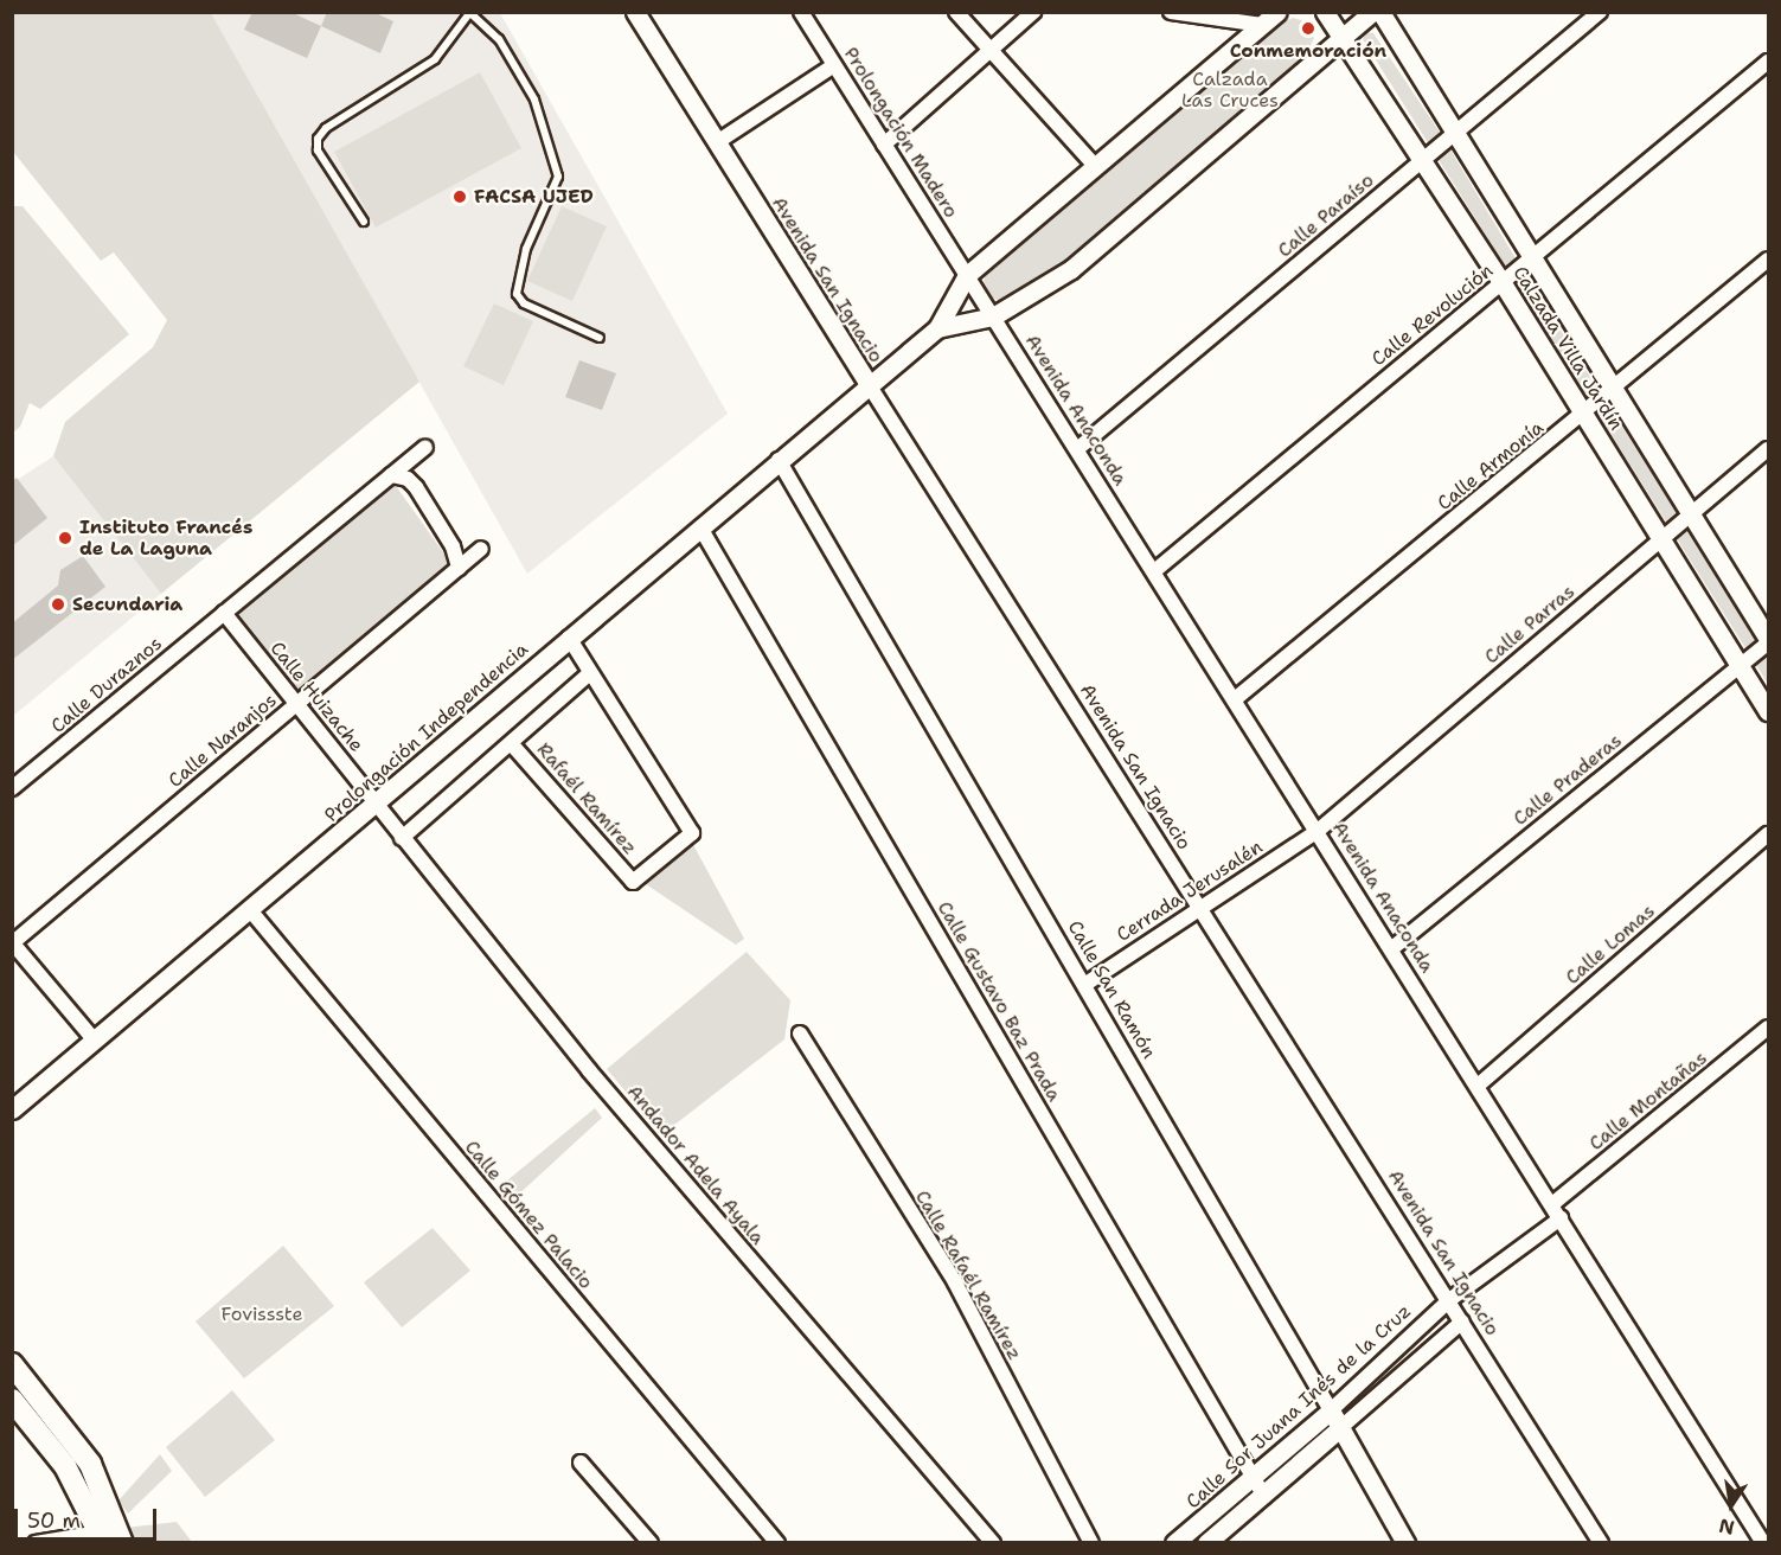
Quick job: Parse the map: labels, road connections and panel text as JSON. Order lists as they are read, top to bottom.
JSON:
{
  "streets": {
    "street": [
      "Prolongación Madero",
      "Calle Paraíso",
      "Avenida San Ignacio",
      "Calle Revolución",
      "Calzada Villa Jardín",
      "Avenida Anaconda",
      "Calle Armonía",
      "Calle Parras",
      "Calle Duraznos",
      "Calle Huizache",
      "Prolongación Independencia",
      "Calle Naranjos",
      "Calle Praderas",
      "Rafaél Ramírez",
      "Cerrada Jerusalén",
      "Calle Lomas",
      "Calle San Ramón",
      "Calle Gustavo Baz Prada",
      "Calle Montañas",
      "Andador Adela Ayala",
      "Calle Gómez Palacio",
      "Calle Rafaél Ramírez",
      "Calle Sor Juana Inés de la Cruz"
    ]
  },
  "crossings": [
    ["Prolongación Madero", "Avenida Anaconda"],
    ["Calle Paraíso", "Calzada Villa Jardín"],
    ["Calle Paraíso", "Avenida Anaconda"],
    ["Avenida San Ignacio", "Prolongación Independencia"],
    ["Avenida San Ignacio", "Cerrada Jerusalén"],
    ["Avenida San Ignacio", "Calle Sor Juana Inés de la Cruz"],
    ["Calle Revolución", "Calzada Villa Jardín"],
    ["Calle Revolución", "Avenida Anaconda"],
    ["Calzada Villa Jardín", "Calle Armonía"],
    ["Calzada Villa Jardín", "Calle Parras"],
    ["Calzada Villa Jardín", "Calle Praderas"],
    ["Avenida Anaconda", "Calle Armonía"],
    ["Avenida Anaconda", "Calle Parras"],
    ["Avenida Anaconda", "Calle Praderas"],
    ["Avenida Anaconda", "Cerrada Jerusalén"],
    ["Avenida Anaconda", "Calle Lomas"],
    ["Avenida Anaconda", "Calle Montañas"],
    ["Calle Parras", "Cerrada Jerusalén"],
    ["Calle Duraznos", "Calle Huizache"],
    ["Calle Huizache", "Prolongación Independencia"],
    ["Calle Huizache", "Calle Naranjos"],
    ["Calle Huizache", "Andador Adela Ayala"],
    ["Prolongación Independencia", "Calle San Ramón"],
    ["Prolongación Independencia", "Calle Gustavo Baz Prada"],
    ["Prolongación Independencia", "Andador Adela Ayala"],
    ["Prolongación Independencia", "Calle Gómez Palacio"],
    ["Cerrada Jerusalén", "Calle San Ramón"],
    ["Calle San Ramón", "Calle Sor Juana Inés de la Cruz"],
    ["Calle Gustavo Baz Prada", "Calle Sor Juana Inés de la Cruz"]
  ],
  "parks": ["Calzada Las Cruces", "Fovissste"],
  "places": [
    "Conmemoración",
    "FACSA UJED",
    "Instituto Francés de La Laguna",
    "Secundaria"
  ],
  "scale_bar": "50 m",
  "north": "bottom"
}
